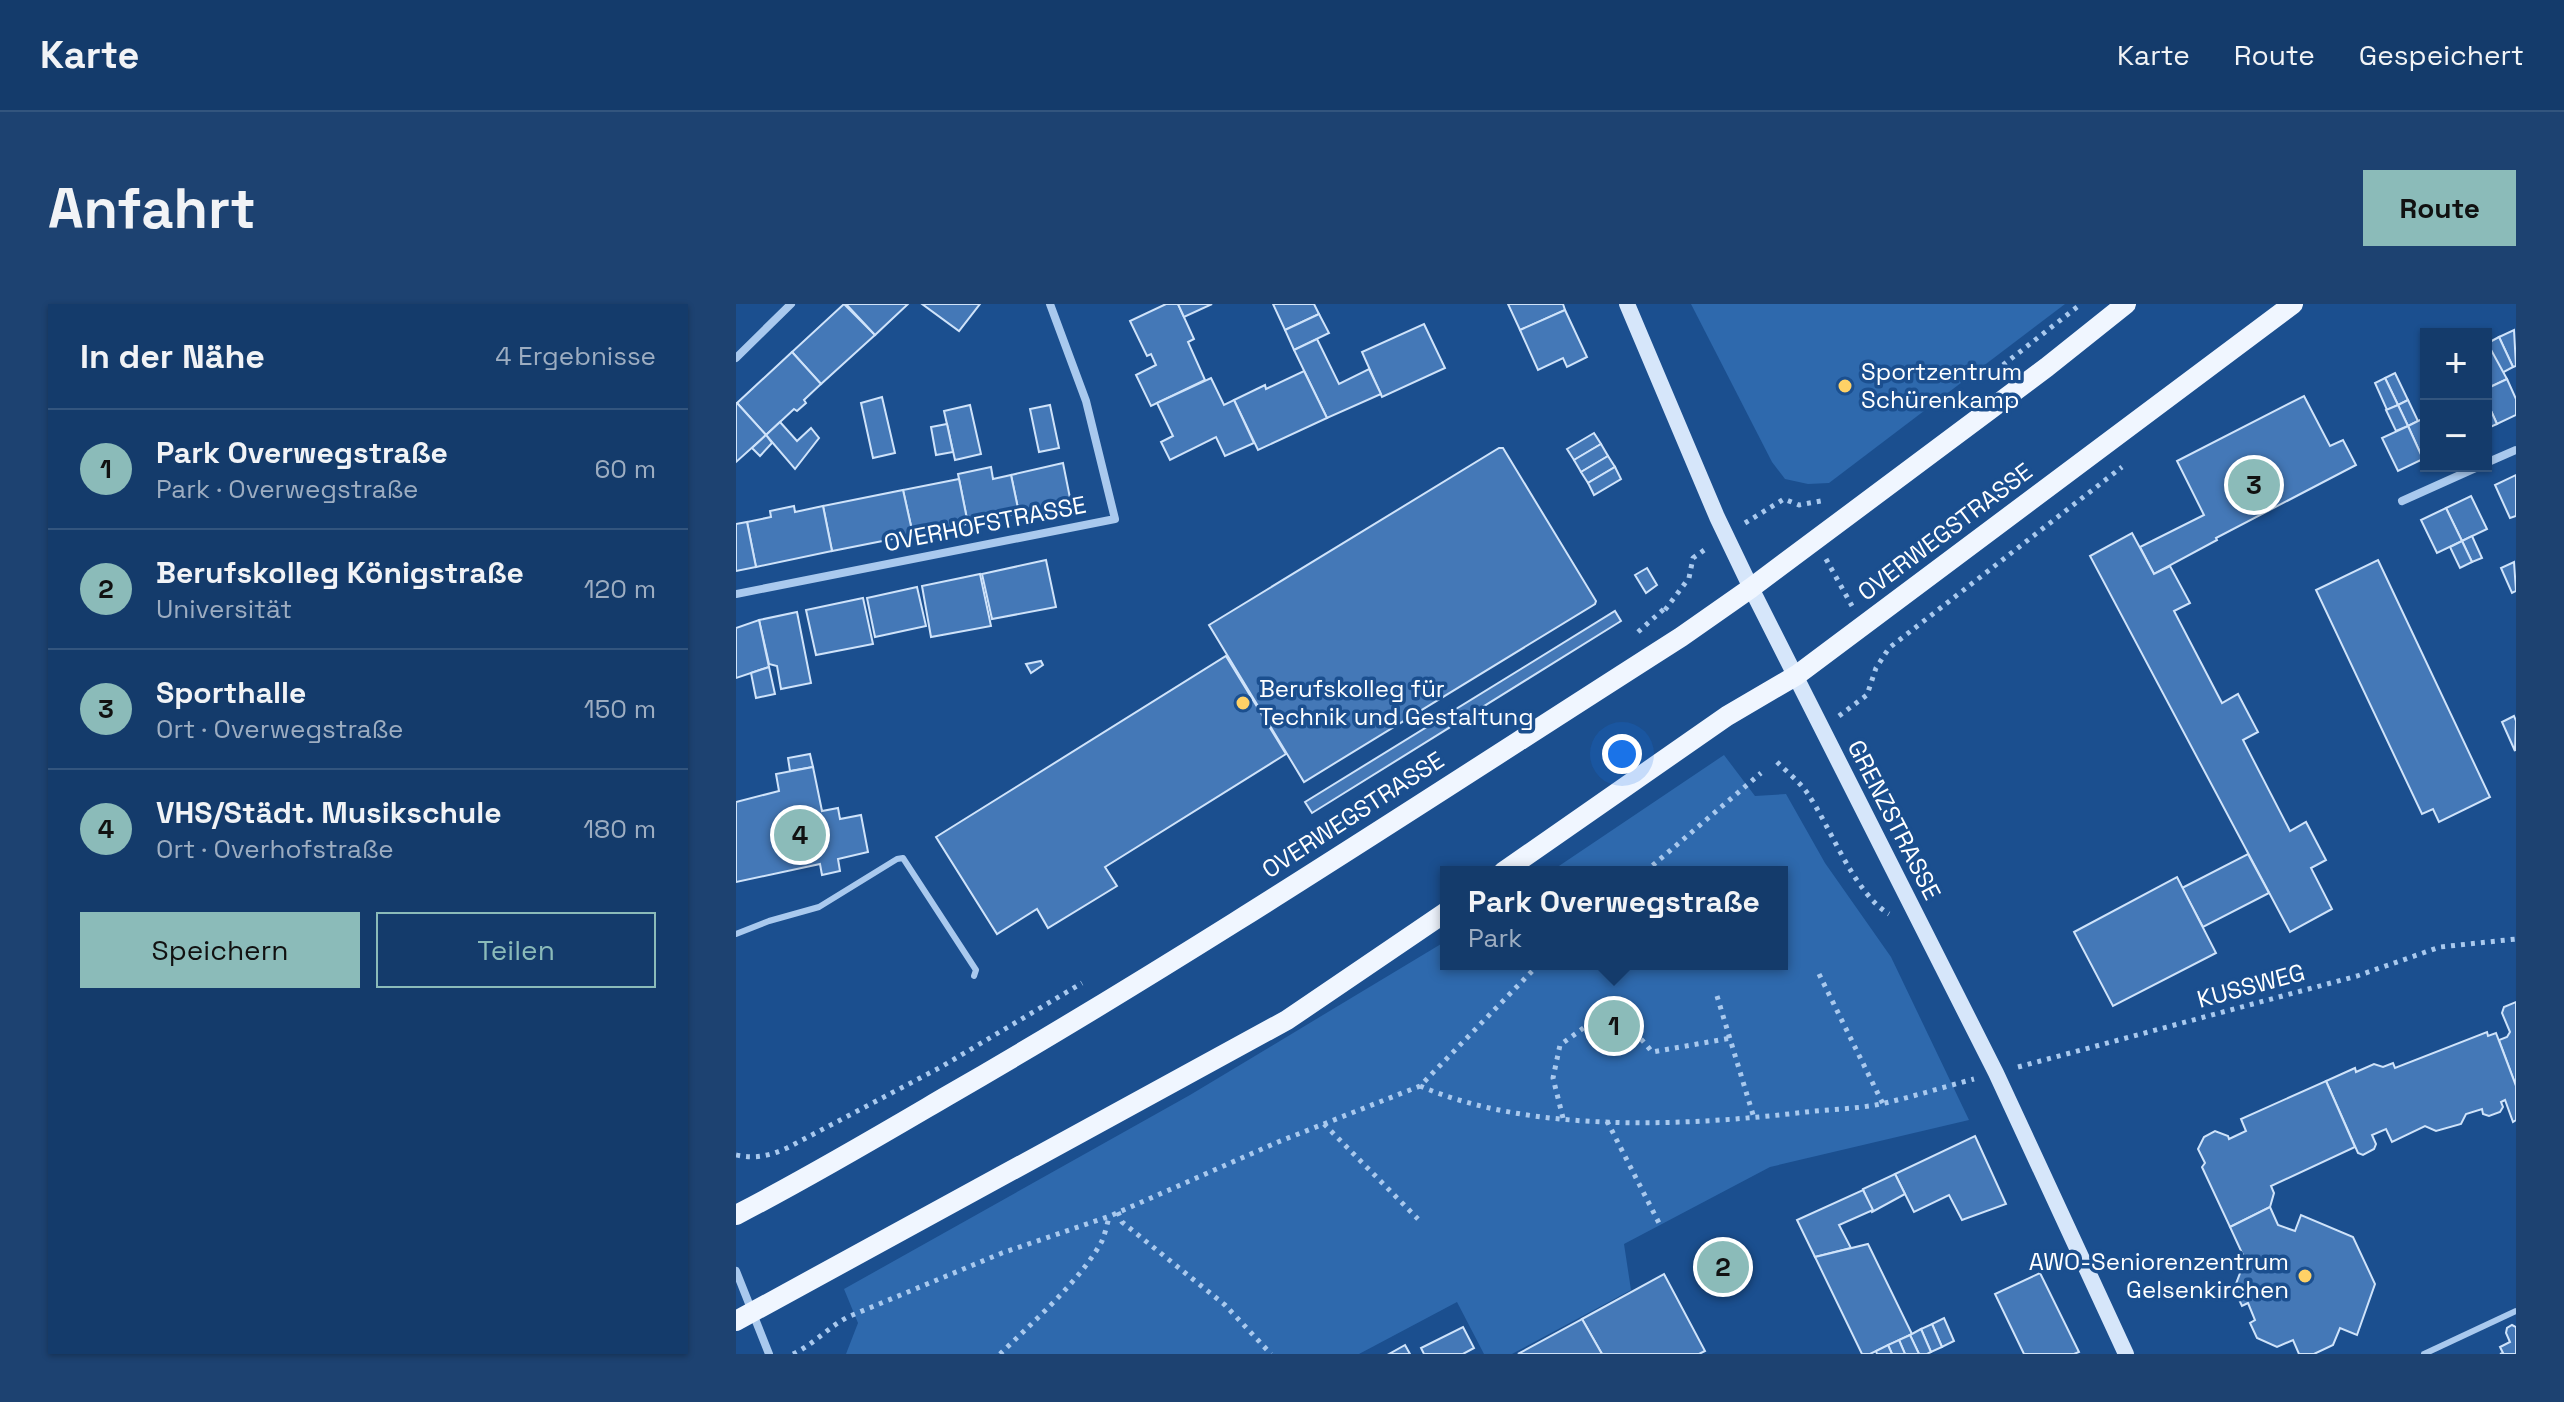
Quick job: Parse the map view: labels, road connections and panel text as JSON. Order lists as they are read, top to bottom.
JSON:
{
  "streets": {
    "main road": ["OVERWEGSTRASSE"],
    "street": ["OVERHOFSTRASSE", "GRENZSTRASSE"],
    "path": ["KUSSWEG"]
  },
  "crossings": [
    ["OVERWEGSTRASSE", "GRENZSTRASSE"],
    ["GRENZSTRASSE", "KUSSWEG"]
  ],
  "places": ["Sportzentrum Schürenkamp", "Berufskolleg für Technik und Gestaltung", "AWO-Seniorenzentrum Gelsenkirchen"],
  "page": {
    "header": "Karte",
    "nav": ["Karte", "Route", "Gespeichert"],
    "buttons": [
      "Route",
      ["Speichern", "Teilen"]
    ],
    "title": "Anfahrt",
    "heading": ["In der Nähe", "4 Ergebnisse"],
    "map_buttons": ["+", "−"],
    "list": [
      {
        "mark": "1",
        "name": "Park Overwegstraße",
        "note": "Park · Overwegstraße",
        "value": "60 m"
      },
      {
        "mark": "2",
        "name": "Berufskolleg Königstraße",
        "note": "Universität",
        "value": "120 m"
      },
      {
        "mark": "3",
        "name": "Sporthalle",
        "note": "Ort · Overwegstraße",
        "value": "150 m"
      },
      {
        "mark": "4",
        "name": "VHS/Städt. Musikschule",
        "note": "Ort · Overhofstraße",
        "value": "180 m"
      }
    ],
    "pins": [
      "3",
      "4",
      "1",
      "2"
    ],
    "popup": ["Park Overwegstraße", "Park"]
  }
}
